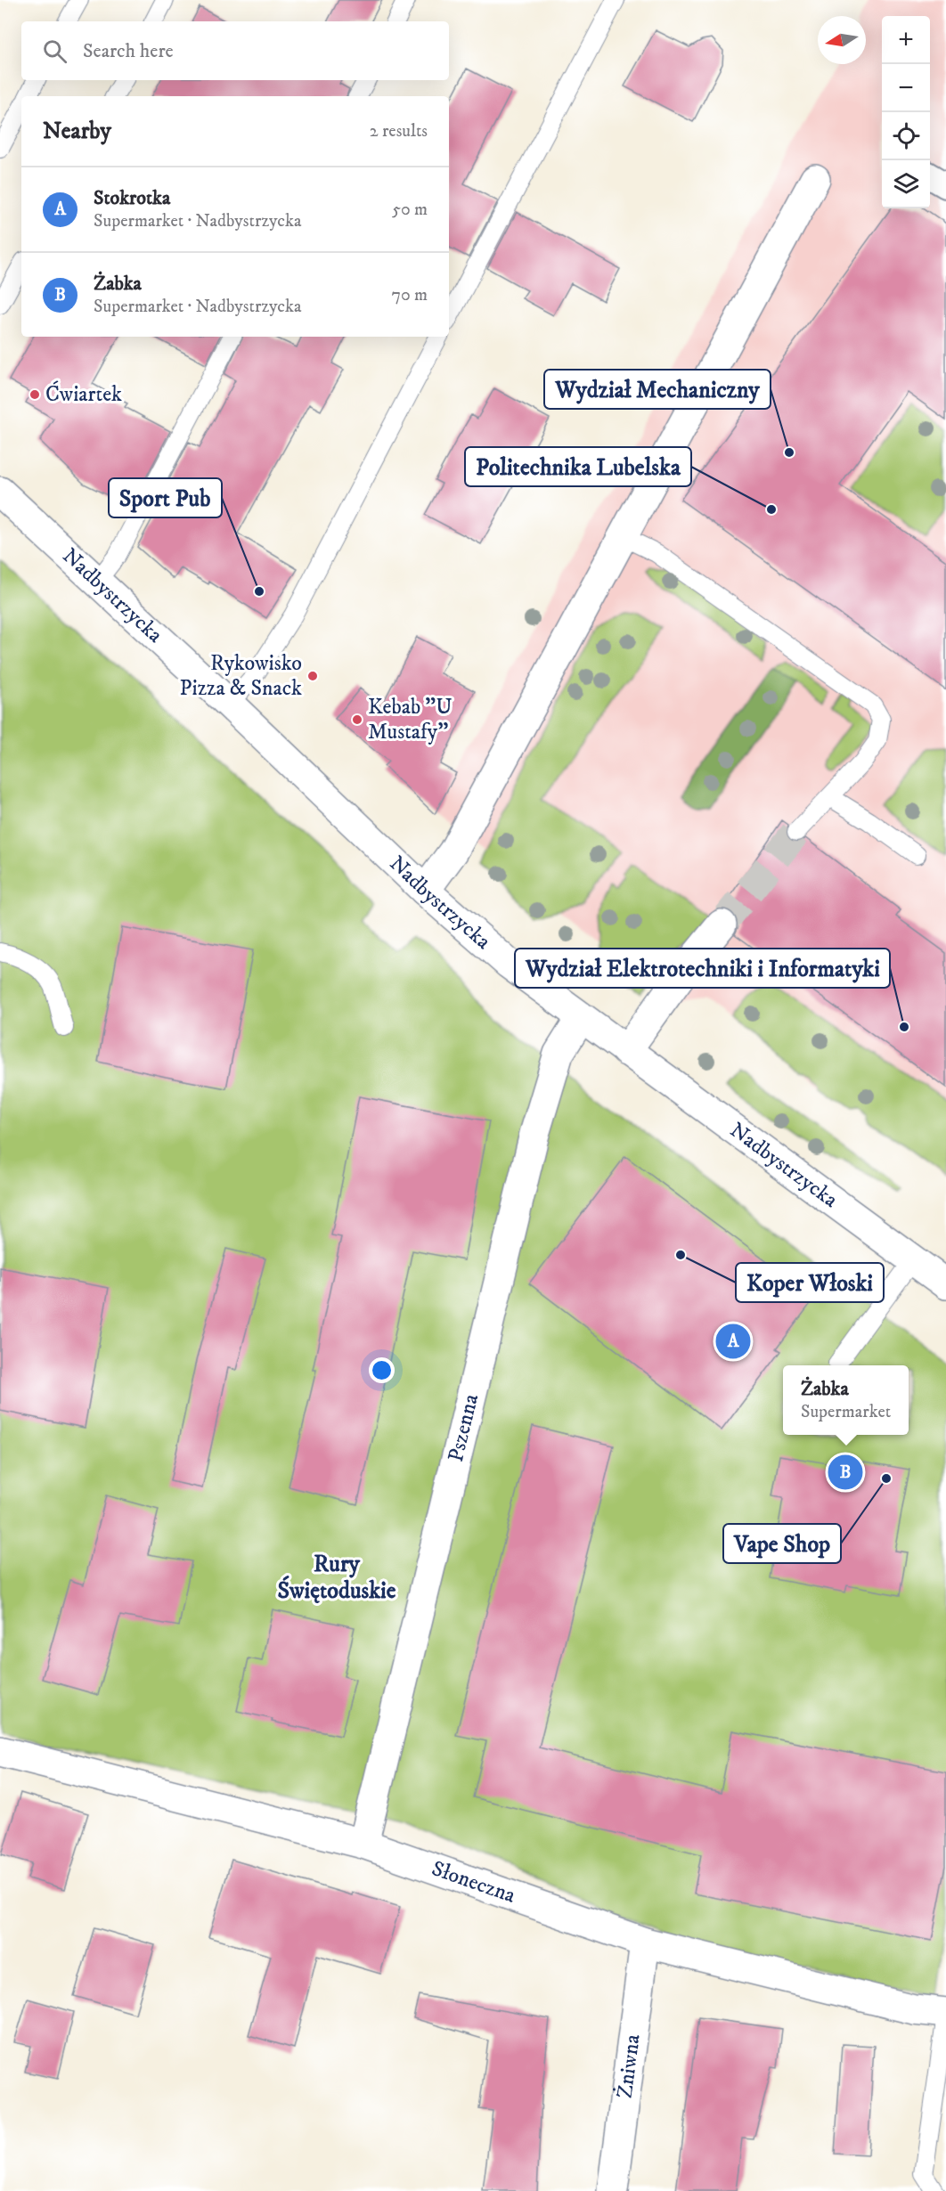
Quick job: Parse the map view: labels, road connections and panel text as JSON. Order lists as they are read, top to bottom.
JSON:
{
  "streets": {
    "street": [
      "Nadbystrzycka",
      "Pszenna",
      "Słoneczna",
      "Żniwna"
    ]
  },
  "crossings": [
    ["Nadbystrzycka", "Pszenna"],
    ["Pszenna", "Słoneczna"],
    ["Słoneczna", "Żniwna"]
  ],
  "districts": ["Rury Świętoduskie"],
  "places": [
    "Ćwiartek",
    "Wydział Mechaniczny",
    "Politechnika Lubelska",
    "Sport Pub",
    "Rykowisko Pizza & Snack",
    "Kebab \"U Mustafy\"",
    "Wydział Elektrotechniki i Informatyki",
    "Koper Włoski",
    "Vape Shop"
  ],
  "north": "left",
  "page": {
    "map_buttons": ["+", "−"],
    "search": "Search here",
    "heading": ["Nearby", "2 results"],
    "list": [
      {
        "mark": "A",
        "name": "Stokrotka",
        "note": "Supermarket · Nadbystrzycka",
        "value": "50 m"
      },
      {
        "mark": "B",
        "name": "Żabka",
        "note": "Supermarket · Nadbystrzycka",
        "value": "70 m"
      }
    ],
    "pins": ["A", "B"],
    "popup": ["Żabka", "Supermarket"]
  }
}
